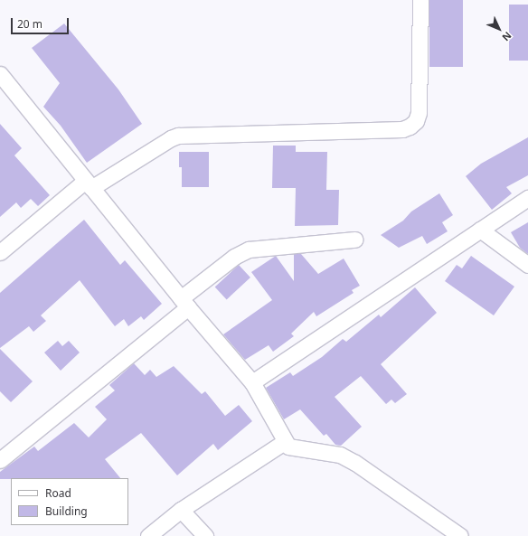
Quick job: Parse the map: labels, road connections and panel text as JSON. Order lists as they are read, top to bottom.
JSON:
{
  "legend": ["Road", "Building"],
  "scale_bar": "20 m",
  "north": "bottom right"
}
